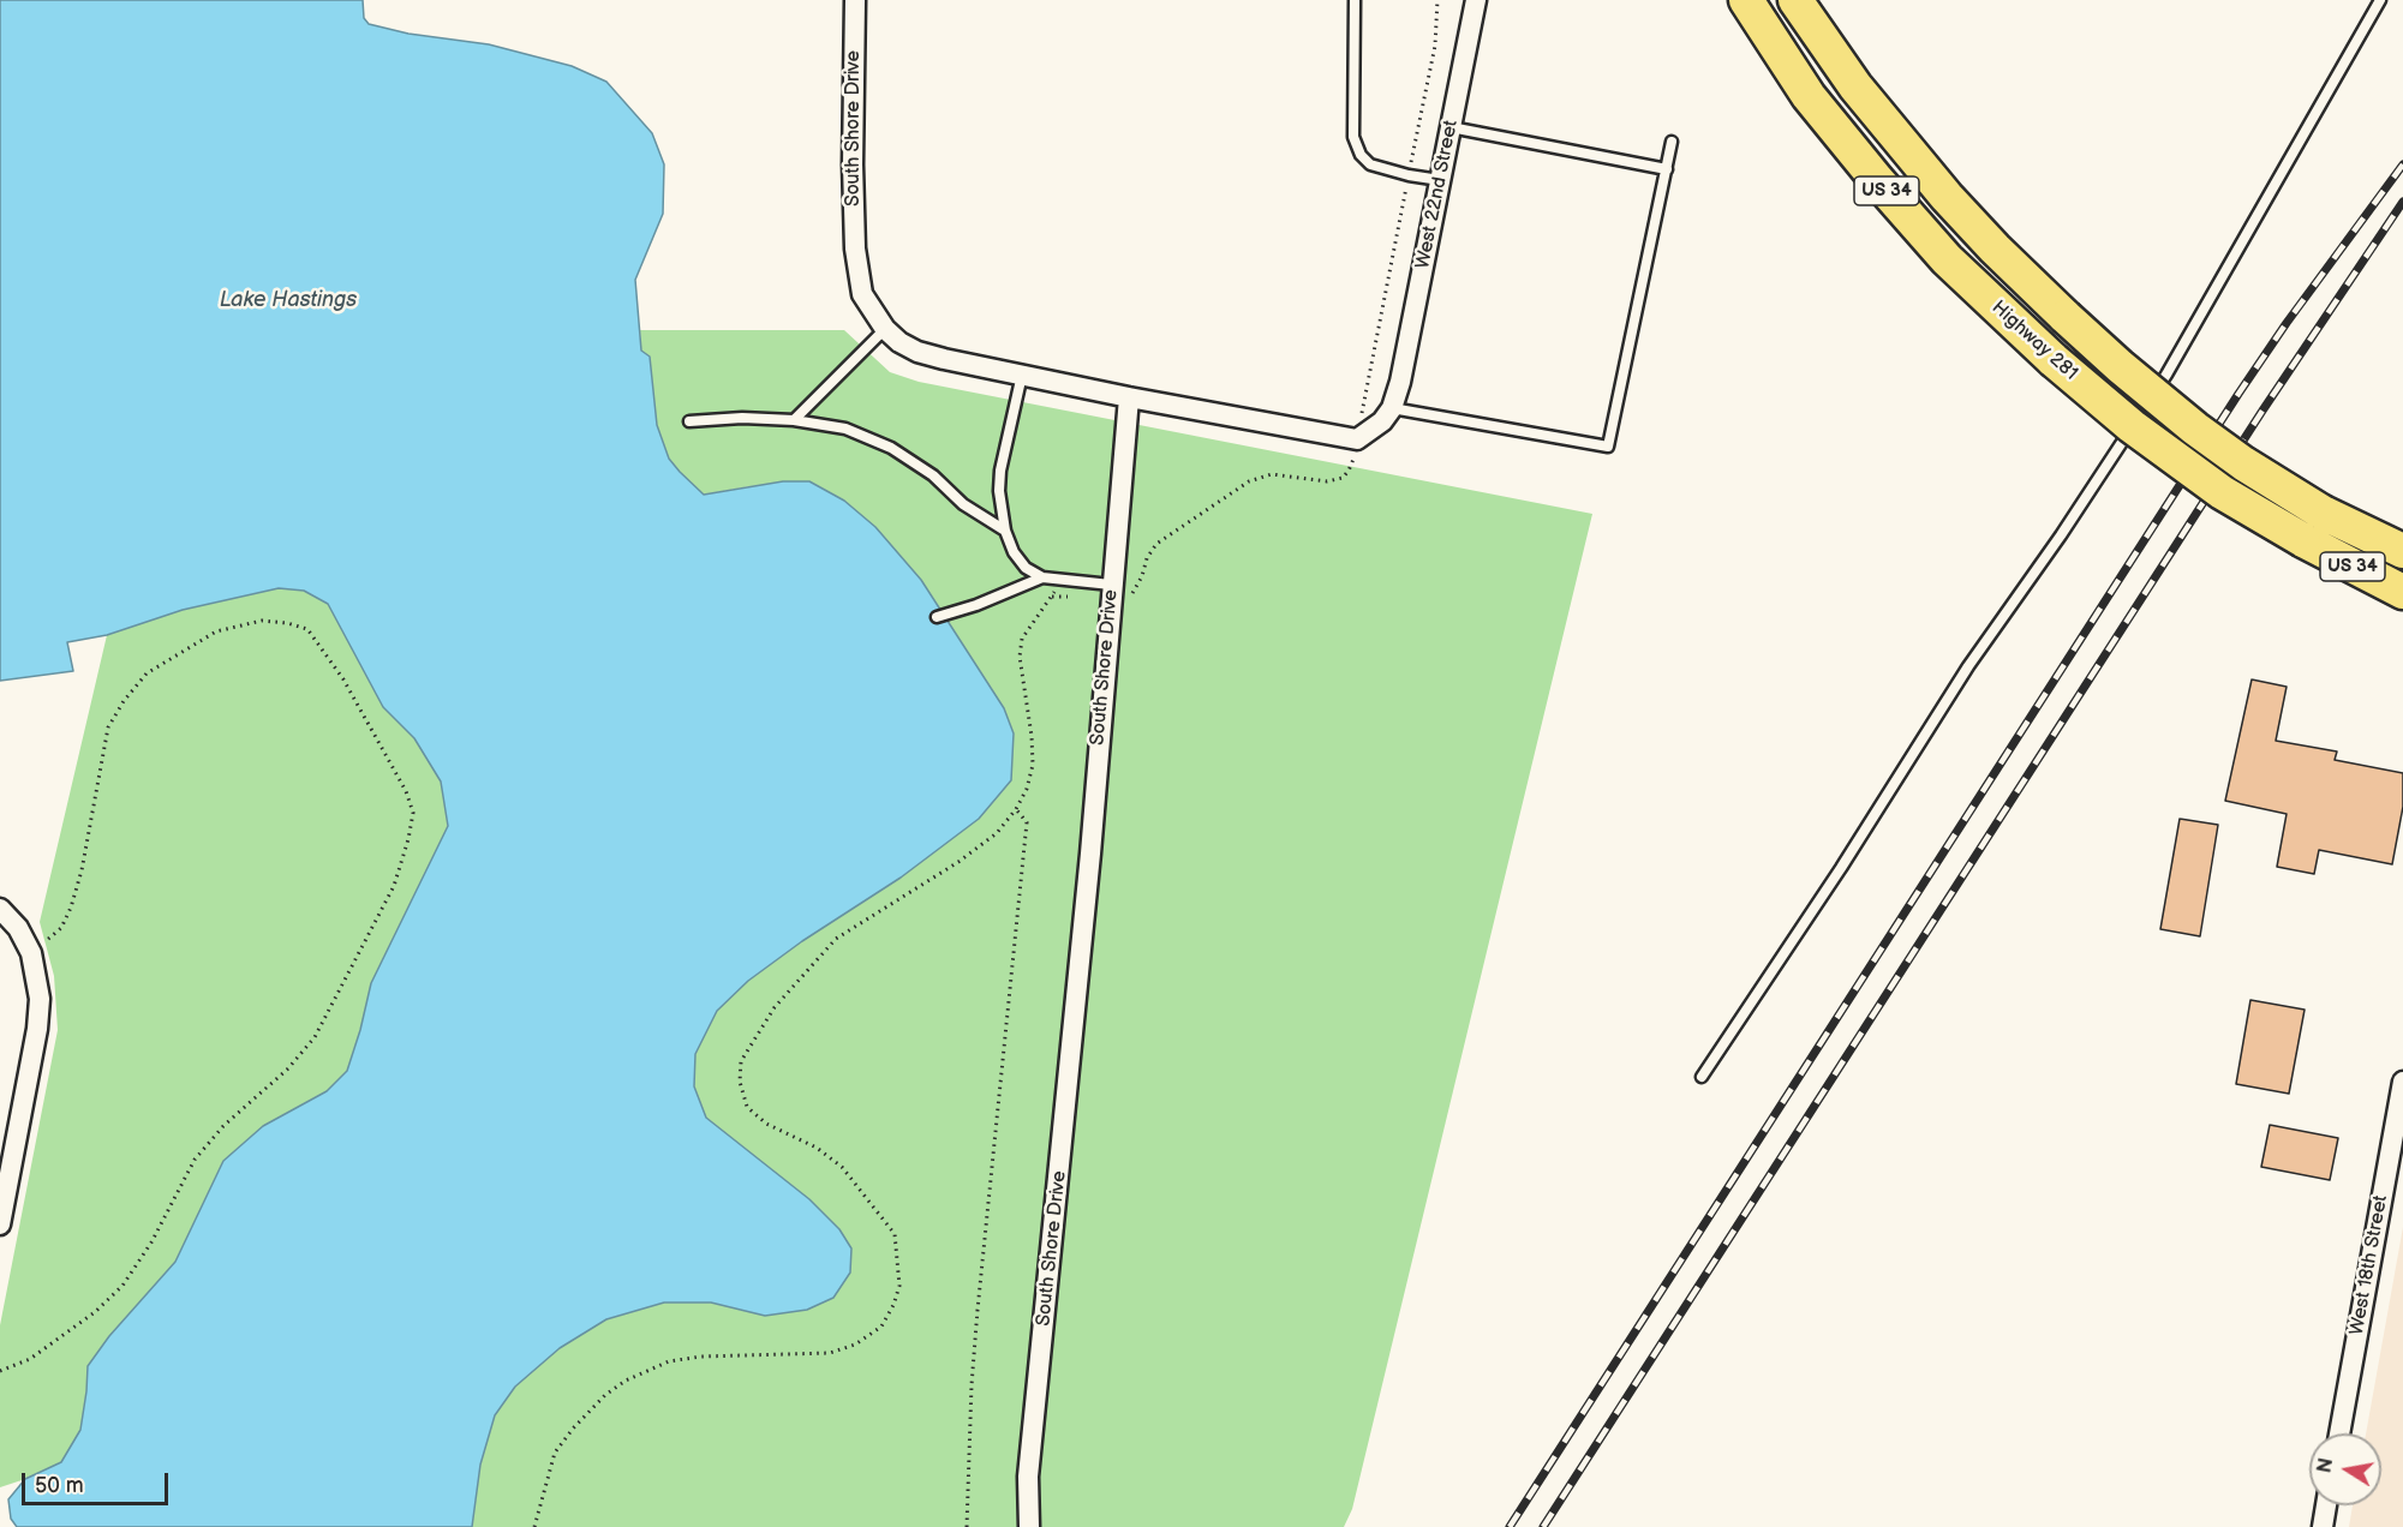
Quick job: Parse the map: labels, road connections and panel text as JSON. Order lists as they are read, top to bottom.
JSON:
{
  "streets": {
    "highway": ["US 34", "Highway 281"],
    "street": ["South Shore Drive", "West 22nd Street", "West 18th Street"]
  },
  "water": ["Lake Hastings"],
  "scale_bar": "50 m",
  "north": "left"
}
